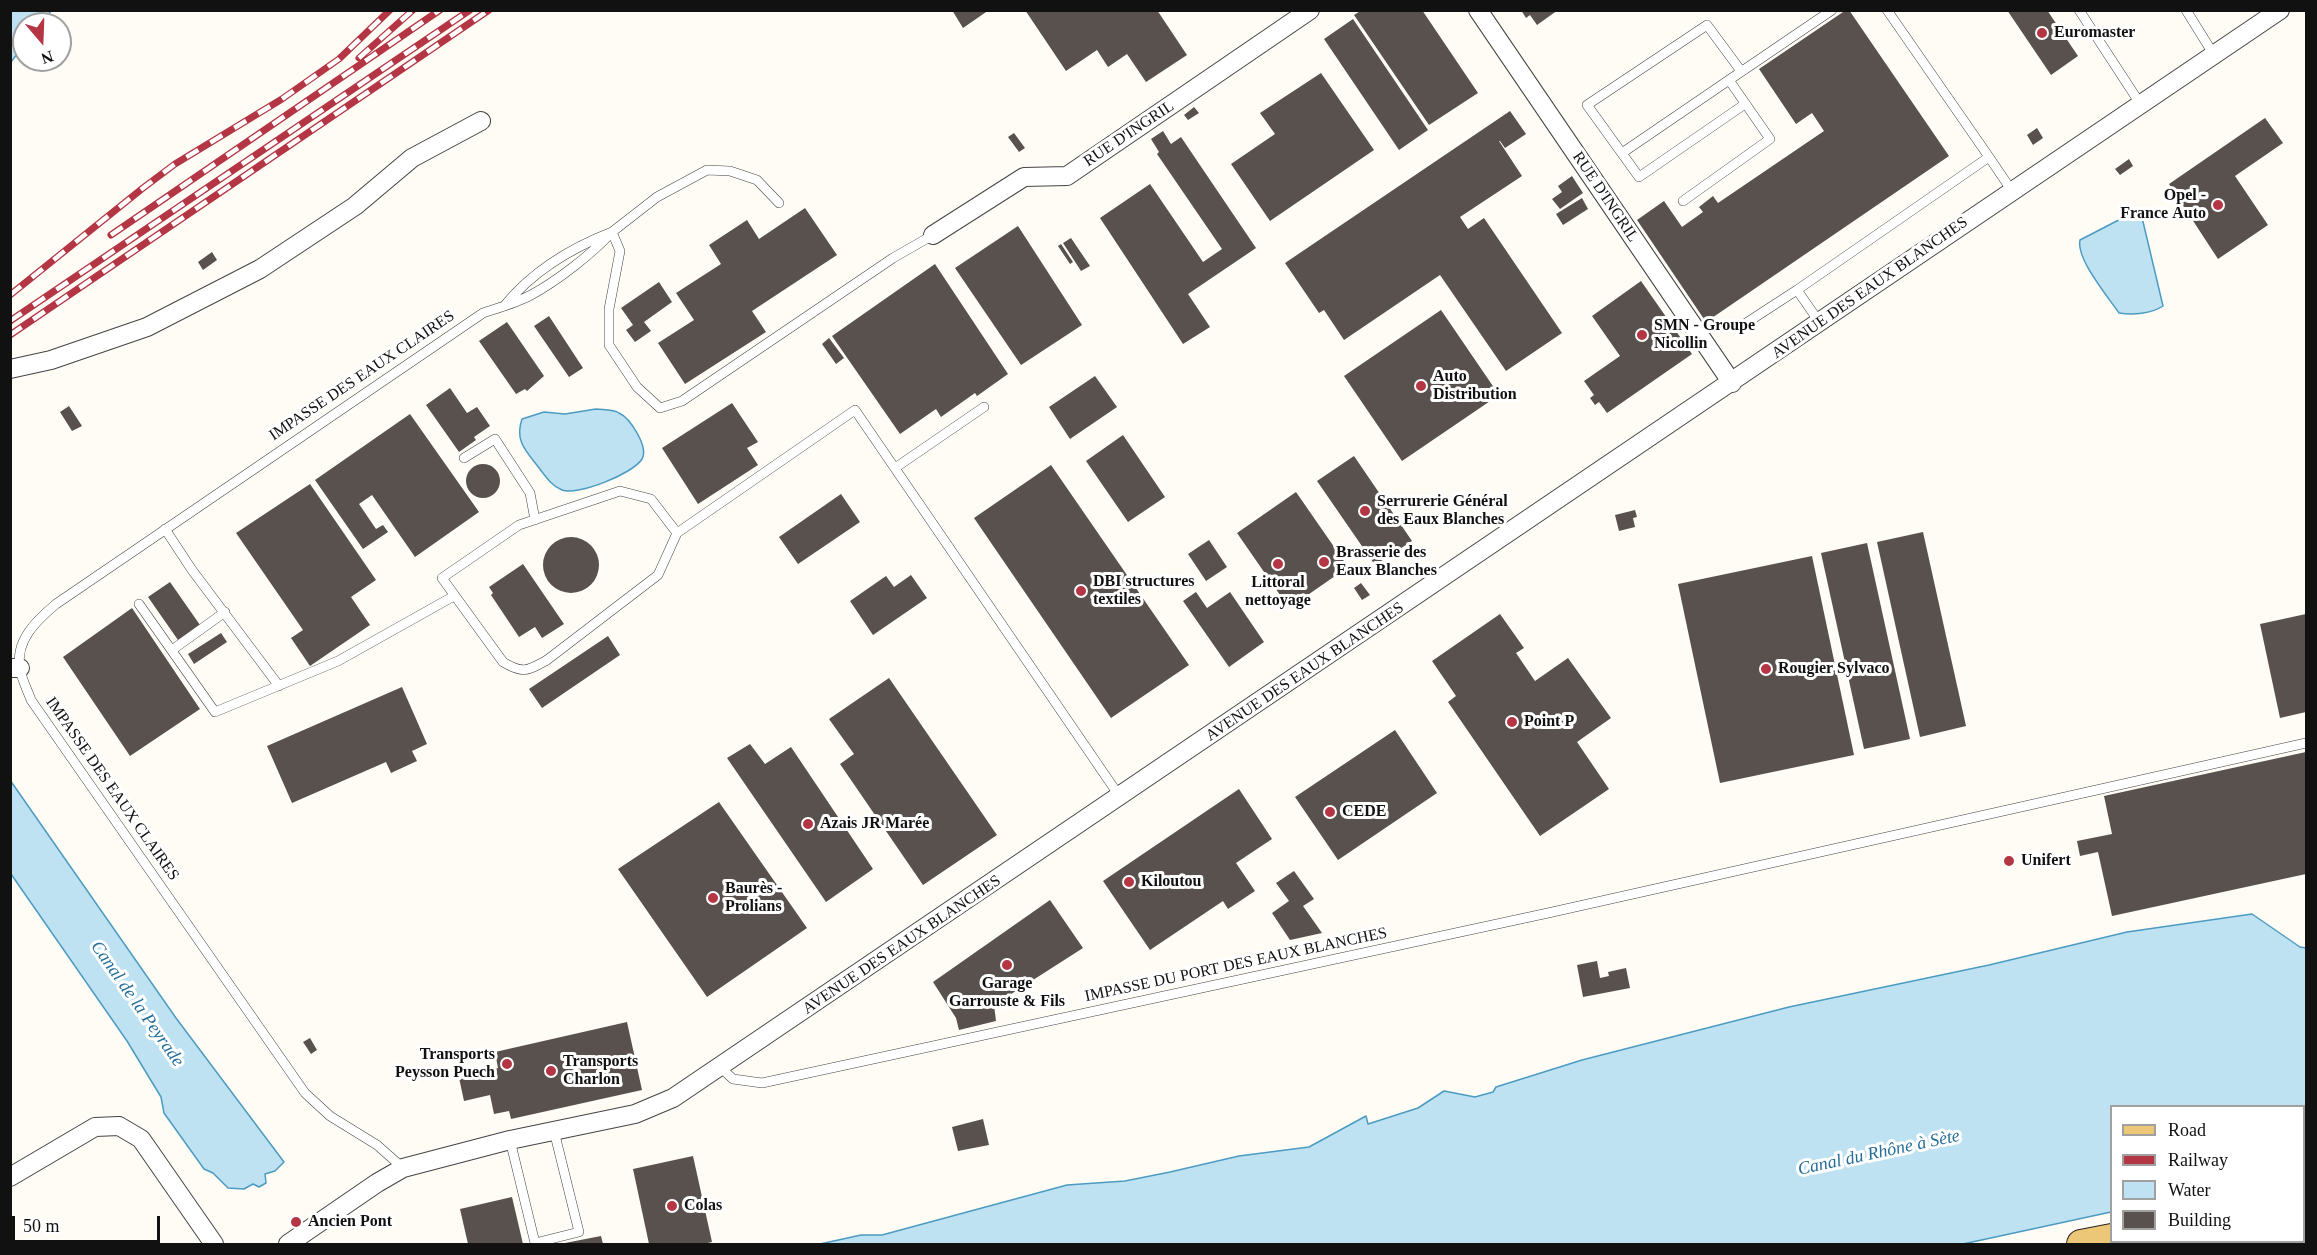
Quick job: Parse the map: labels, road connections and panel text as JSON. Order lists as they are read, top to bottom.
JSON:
{
  "streets": {
    "street": ["RUE D'INGRIL", "AVENUE DES EAUX BLANCHES"],
    "lane": ["IMPASSE DES EAUX CLAIRES", "IMPASSE DU PORT DES EAUX BLANCHES"]
  },
  "crossings": [
    ["RUE D'INGRIL", "AVENUE DES EAUX BLANCHES"],
    ["AVENUE DES EAUX BLANCHES", "IMPASSE DES EAUX CLAIRES"],
    ["AVENUE DES EAUX BLANCHES", "IMPASSE DU PORT DES EAUX BLANCHES"]
  ],
  "water": ["Canal de la Peyrade", "Canal du Rhône à Sète"],
  "places": [
    "Euromaster",
    "Opel - France Auto",
    "SMN - Groupe Nicollin",
    "Auto Distribution",
    "Serrurerie Général des Eaux Blanches",
    "Brasserie des Eaux Blanches",
    "Littoral nettoyage",
    "DBI structures textiles",
    "Rougier Sylvaco",
    "Point P",
    "CEDE",
    "Azais JR Marée",
    "Unifert",
    "Kiloutou",
    "Baurès - Prolians",
    "Garage Garrouste & Fils",
    "Transports Peysson Puech",
    "Transports Charlon",
    "Colas",
    "Ancien Pont"
  ],
  "legend": [
    "Road",
    "Railway",
    "Water",
    "Building"
  ],
  "scale_bar": "50 m",
  "north": "bottom"
}
